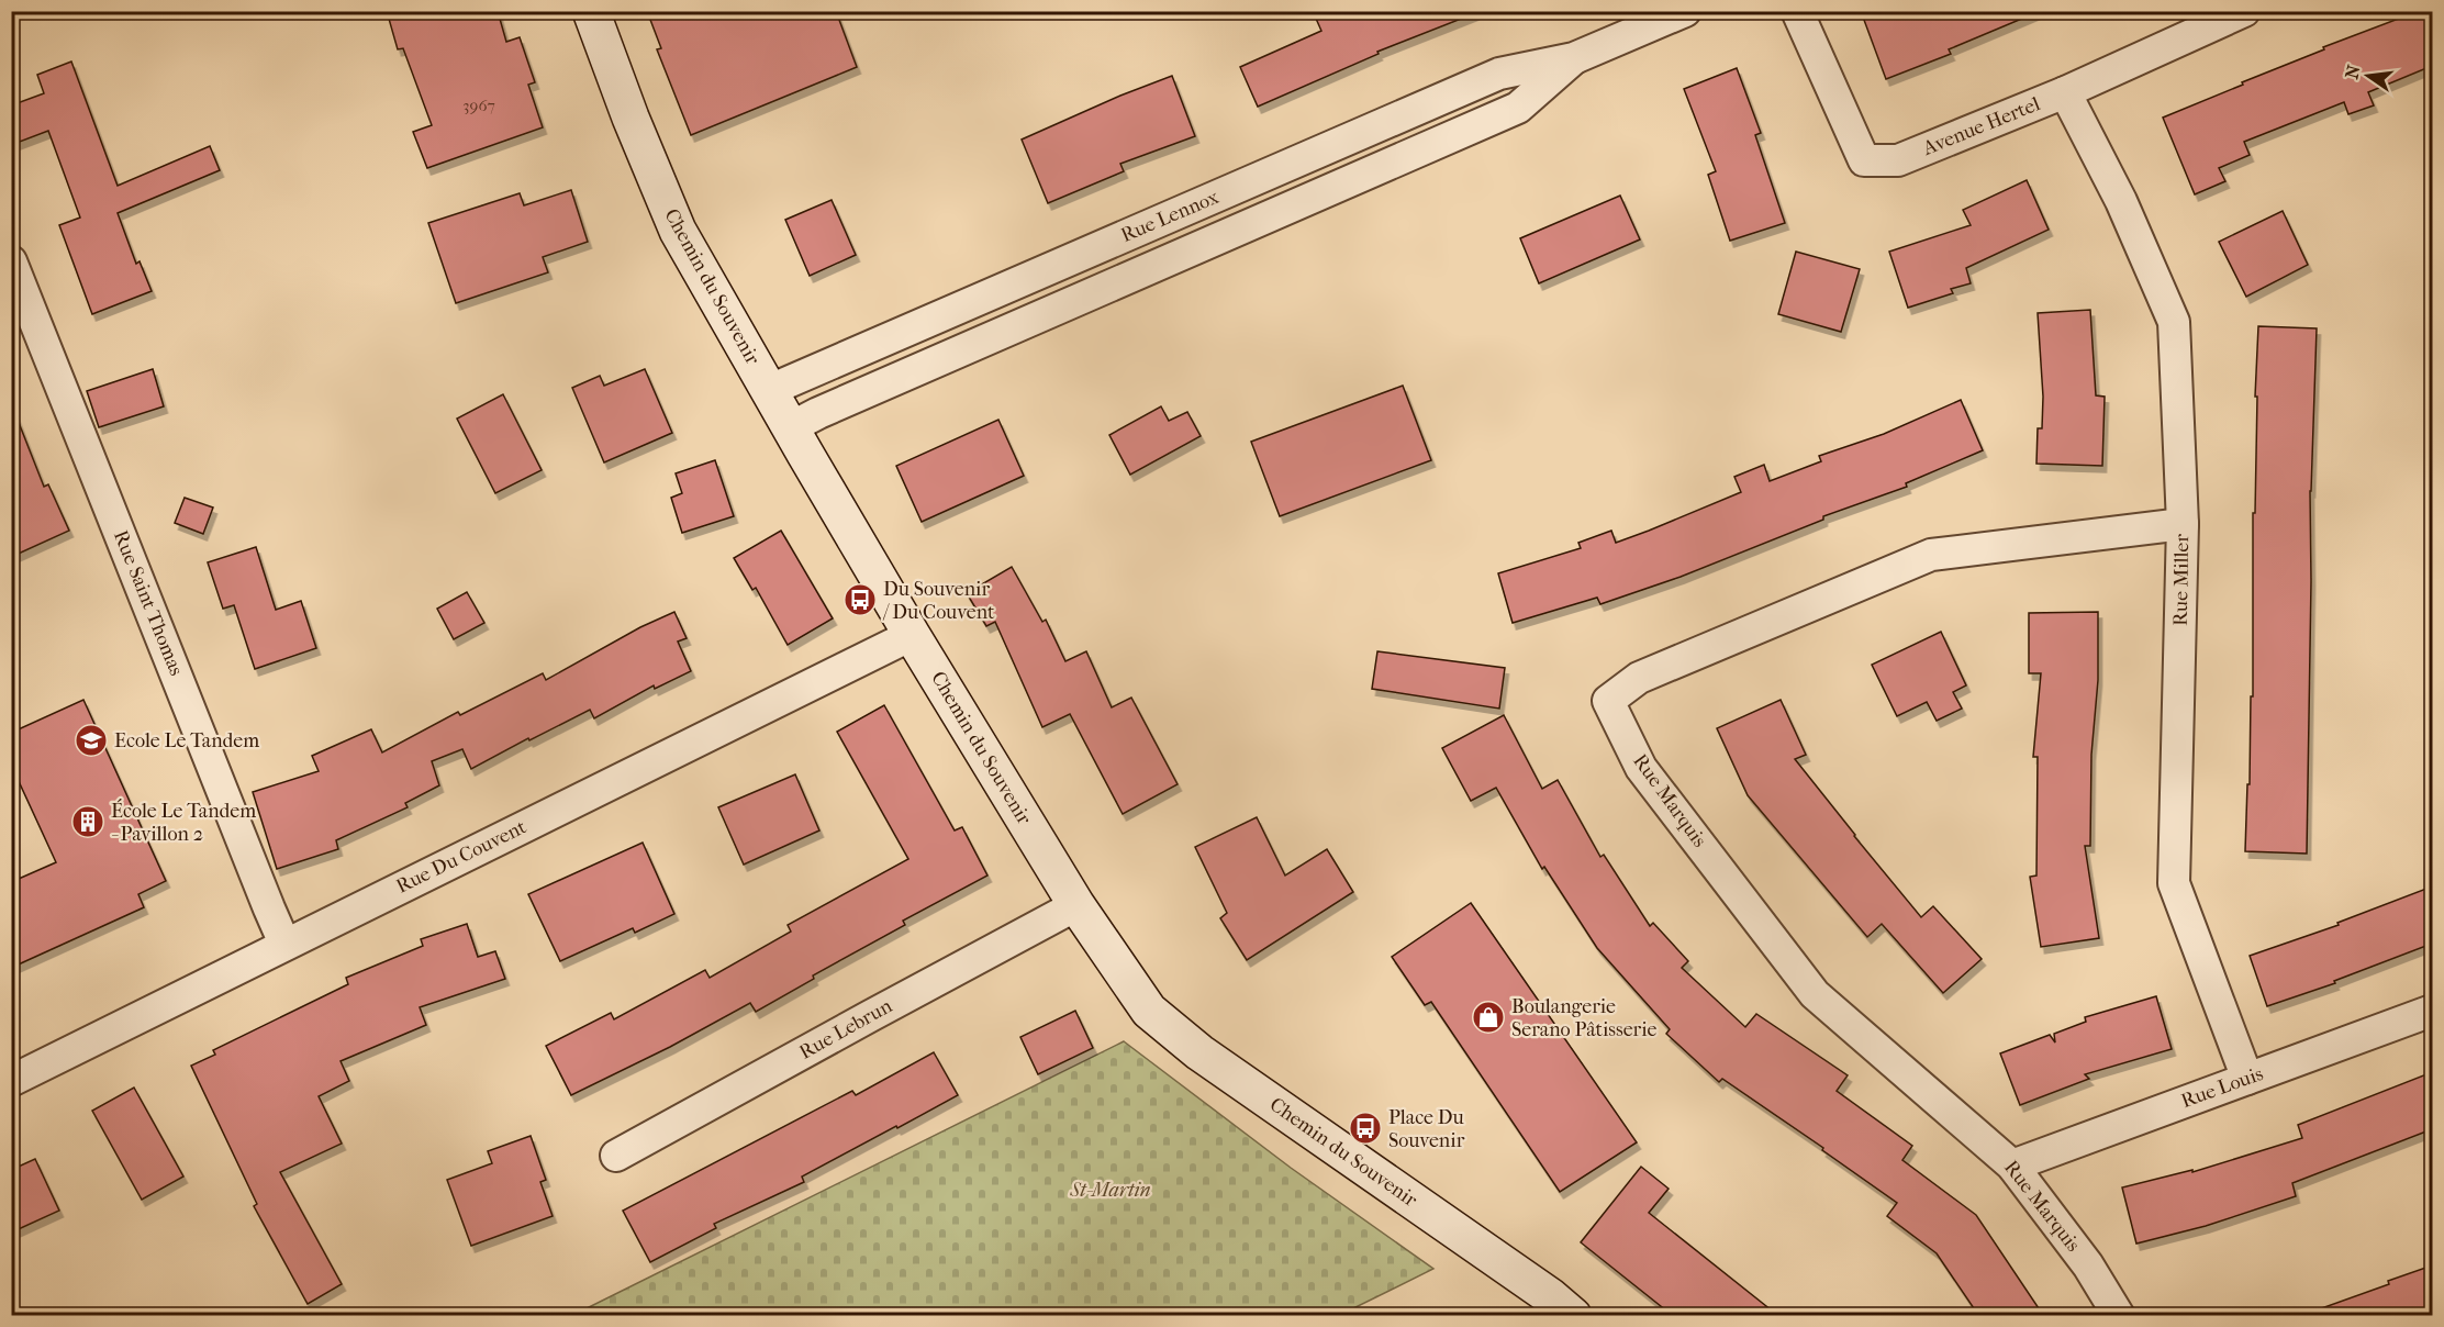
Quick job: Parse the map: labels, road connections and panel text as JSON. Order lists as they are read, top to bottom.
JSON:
{
  "streets": {
    "street": [
      "Avenue Hertel",
      "Rue Lennox",
      "Chemin du Souvenir",
      "Rue Miller",
      "Rue Saint Thomas",
      "Rue Marquis",
      "Rue Du Couvent",
      "Rue Lebrun",
      "Rue Louis"
    ]
  },
  "crossings": [
    ["Avenue Hertel", "Rue Miller"],
    ["Rue Lennox", "Chemin du Souvenir"],
    ["Chemin du Souvenir", "Rue Du Couvent"],
    ["Chemin du Souvenir", "Rue Lebrun"],
    ["Rue Miller", "Rue Marquis"],
    ["Rue Miller", "Rue Louis"],
    ["Rue Saint Thomas", "Rue Du Couvent"],
    ["Rue Marquis", "Rue Louis"]
  ],
  "parks": ["St-Martin"],
  "places": {
    "bus stop": ["Du Souvenir / Du Couvent", "Place Du Souvenir"],
    "school or university": ["Ecole Le Tandem"],
    "building": ["École Le Tandem - Pavillon 2"],
    "shop": ["Boulangerie Serano Pâtisserie"]
  },
  "house_numbers": ["3967"],
  "north": "left"
}
